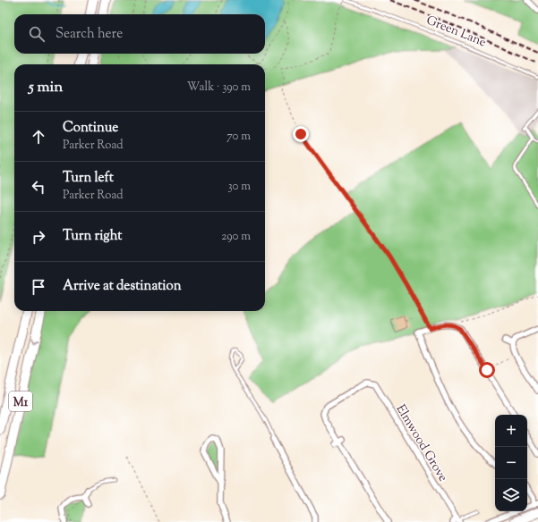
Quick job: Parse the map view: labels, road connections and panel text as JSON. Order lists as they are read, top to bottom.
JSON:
{
  "streets": {
    "highway": ["M1"],
    "street": ["Elmwood Grove"],
    "lane": ["Green Lane"]
  },
  "page": {
    "search": "Search here",
    "heading": ["5 min", "Walk · 390 m"],
    "list": [
      ["Continue", "Parker Road", "70 m"],
      ["Turn left", "Parker Road", "30 m"],
      ["Turn right", "290 m"],
      "Arrive at destination"
    ],
    "map_buttons": ["+", "−"]
  }
}
